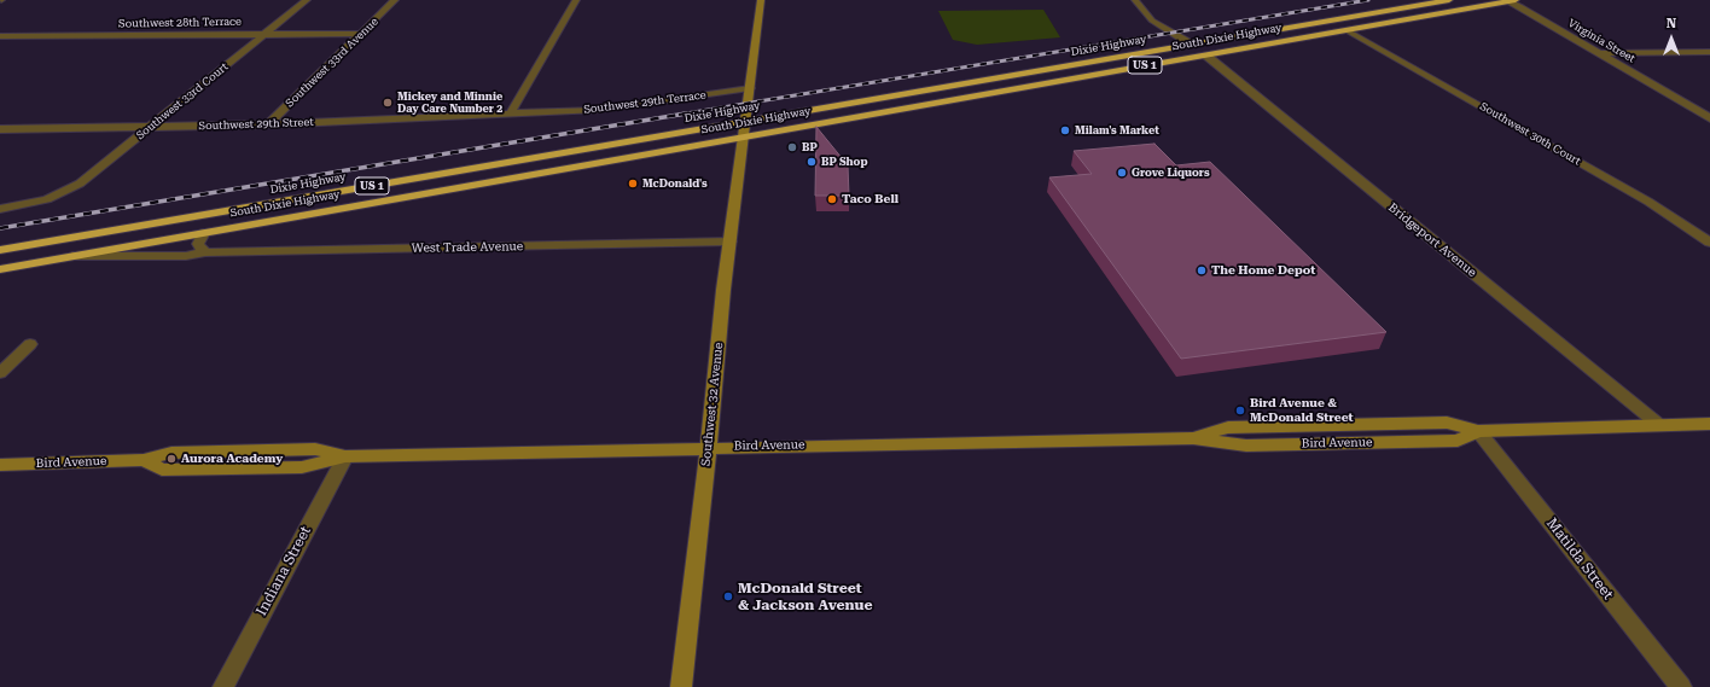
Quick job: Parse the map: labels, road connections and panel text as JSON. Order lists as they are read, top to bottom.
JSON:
{
  "streets": {
    "highway": ["South Dixie Highway", "Dixie Highway", "US 1"],
    "street": [
      "Southwest 28th Terrace",
      "Virginia Street",
      "Southwest 33rd Avenue",
      "Southwest 33rd Court",
      "Southwest 29th Terrace",
      "Southwest 29th Street",
      "Southwest 30th Court",
      "Bridgeport Avenue",
      "West Trade Avenue",
      "Southwest 32 Avenue",
      "Bird Avenue",
      "Matilda Street",
      "Indiana Street"
    ]
  },
  "crossings": [
    ["Southwest 28th Terrace", "Southwest 33rd Avenue"],
    ["Southwest 28th Terrace", "Southwest 33rd Court"],
    ["South Dixie Highway", "Virginia Street"],
    ["South Dixie Highway", "Southwest 30th Court"],
    ["South Dixie Highway", "Bridgeport Avenue"],
    ["South Dixie Highway", "West Trade Avenue"],
    ["South Dixie Highway", "Southwest 32 Avenue"],
    ["Dixie Highway", "Southwest 32 Avenue"],
    ["Southwest 33rd Avenue", "Southwest 29th Street"],
    ["Southwest 33rd Court", "Southwest 29th Street"],
    ["Southwest 29th Terrace", "Southwest 29th Street"],
    ["Southwest 29th Terrace", "Southwest 32 Avenue"],
    ["Bridgeport Avenue", "Bird Avenue"],
    ["West Trade Avenue", "Southwest 32 Avenue"],
    ["Southwest 32 Avenue", "Bird Avenue"],
    ["Bird Avenue", "Matilda Street"],
    ["Bird Avenue", "Indiana Street"]
  ],
  "places": [
    "Mickey and Minnie Day Care Number 2",
    "Milam's Market",
    "BP",
    "BP Shop",
    "Grove Liquors",
    "McDonald's",
    "Taco Bell",
    "The Home Depot",
    "Bird Avenue & McDonald Street",
    "Aurora Academy",
    "McDonald Street & Jackson Avenue"
  ],
  "north": "top"
}
